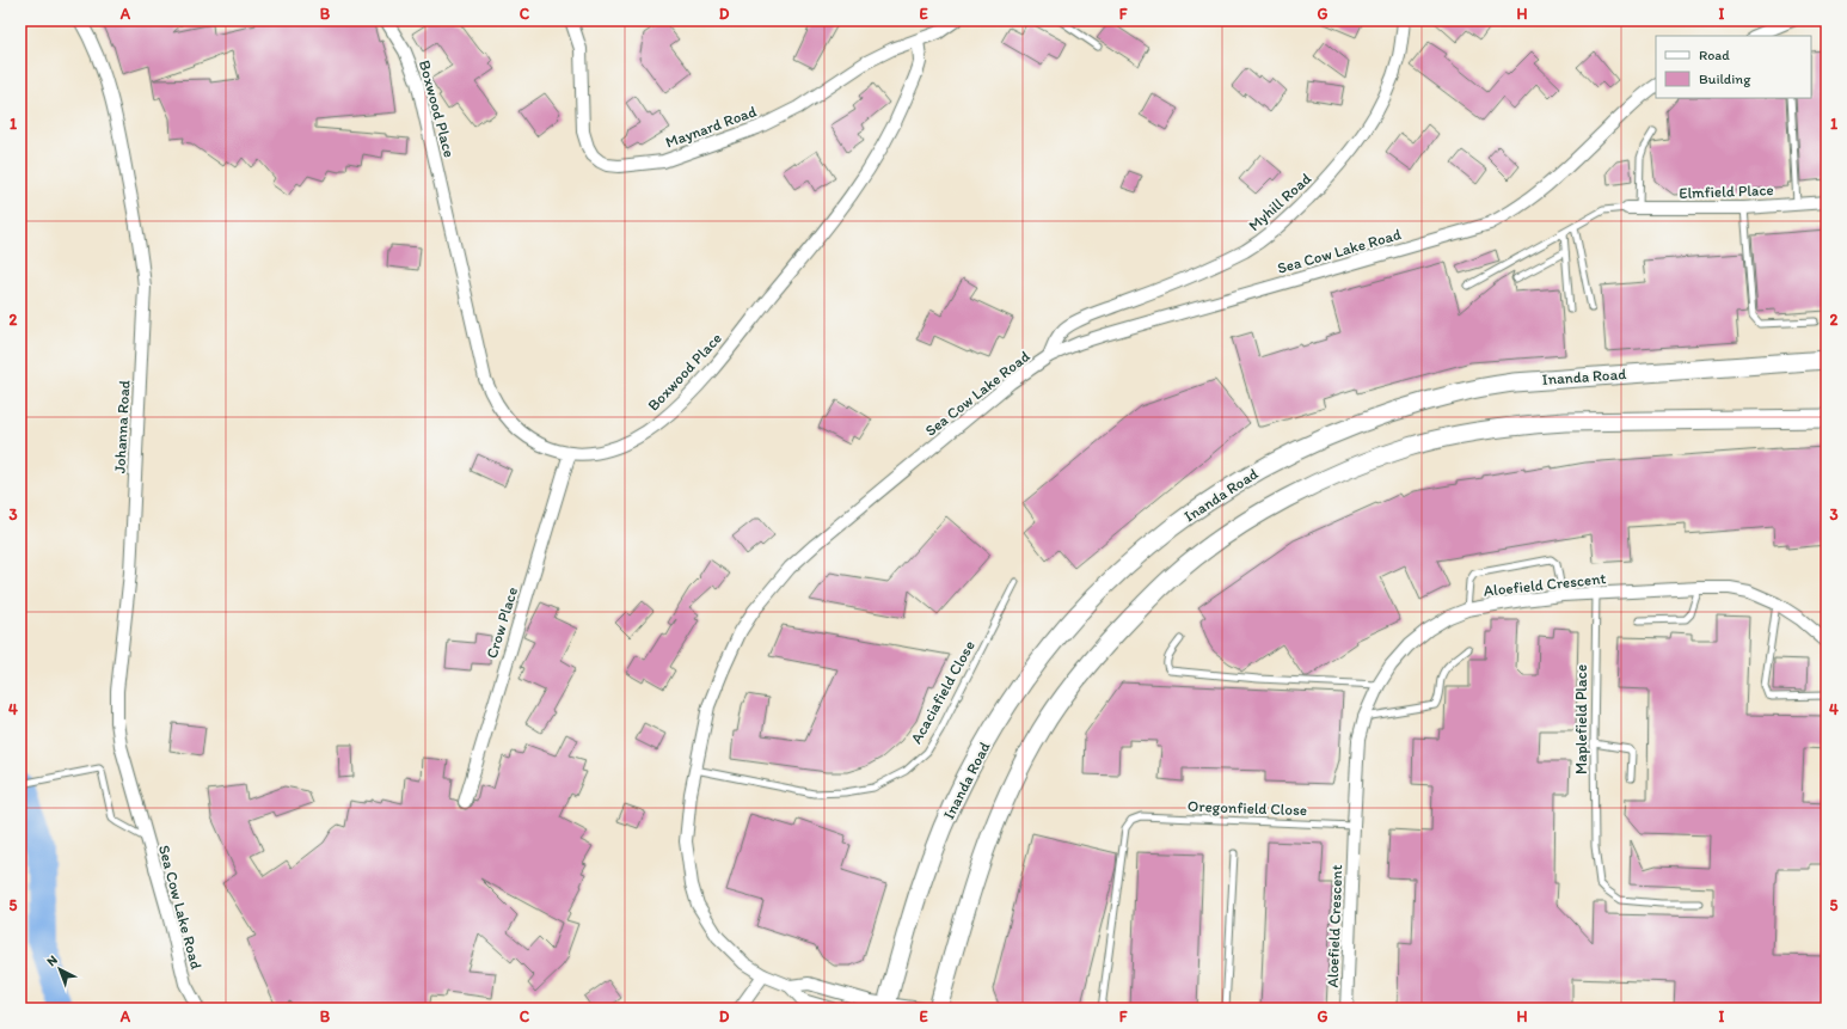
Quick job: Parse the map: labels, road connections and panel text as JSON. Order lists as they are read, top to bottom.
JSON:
{
  "streets": {
    "main road": ["Inanda Road"],
    "street": [
      "Boxwood Place",
      "Maynard Road",
      "Elmfield Place",
      "Myhill Road",
      "Sea Cow Lake Road",
      "Johanna Road",
      "Aloefield Crescent",
      "Crow Place"
    ],
    "lane": ["Acaciafield Close", "Maplefield Place", "Oregonfield Close"]
  },
  "crossings": [
    ["Boxwood Place", "Maynard Road"],
    ["Boxwood Place", "Crow Place"],
    ["Myhill Road", "Sea Cow Lake Road"],
    ["Sea Cow Lake Road", "Johanna Road"],
    ["Sea Cow Lake Road", "Acaciafield Close"],
    ["Aloefield Crescent", "Maplefield Place"],
    ["Aloefield Crescent", "Oregonfield Close"]
  ],
  "legend": ["Road", "Building"],
  "north": "top left",
  "grid": {
    "columns": [
      "A",
      "B",
      "C",
      "D",
      "E",
      "F",
      "G",
      "H",
      "I"
    ],
    "rows": [
      "1",
      "2",
      "3",
      "4",
      "5"
    ]
  }
}
